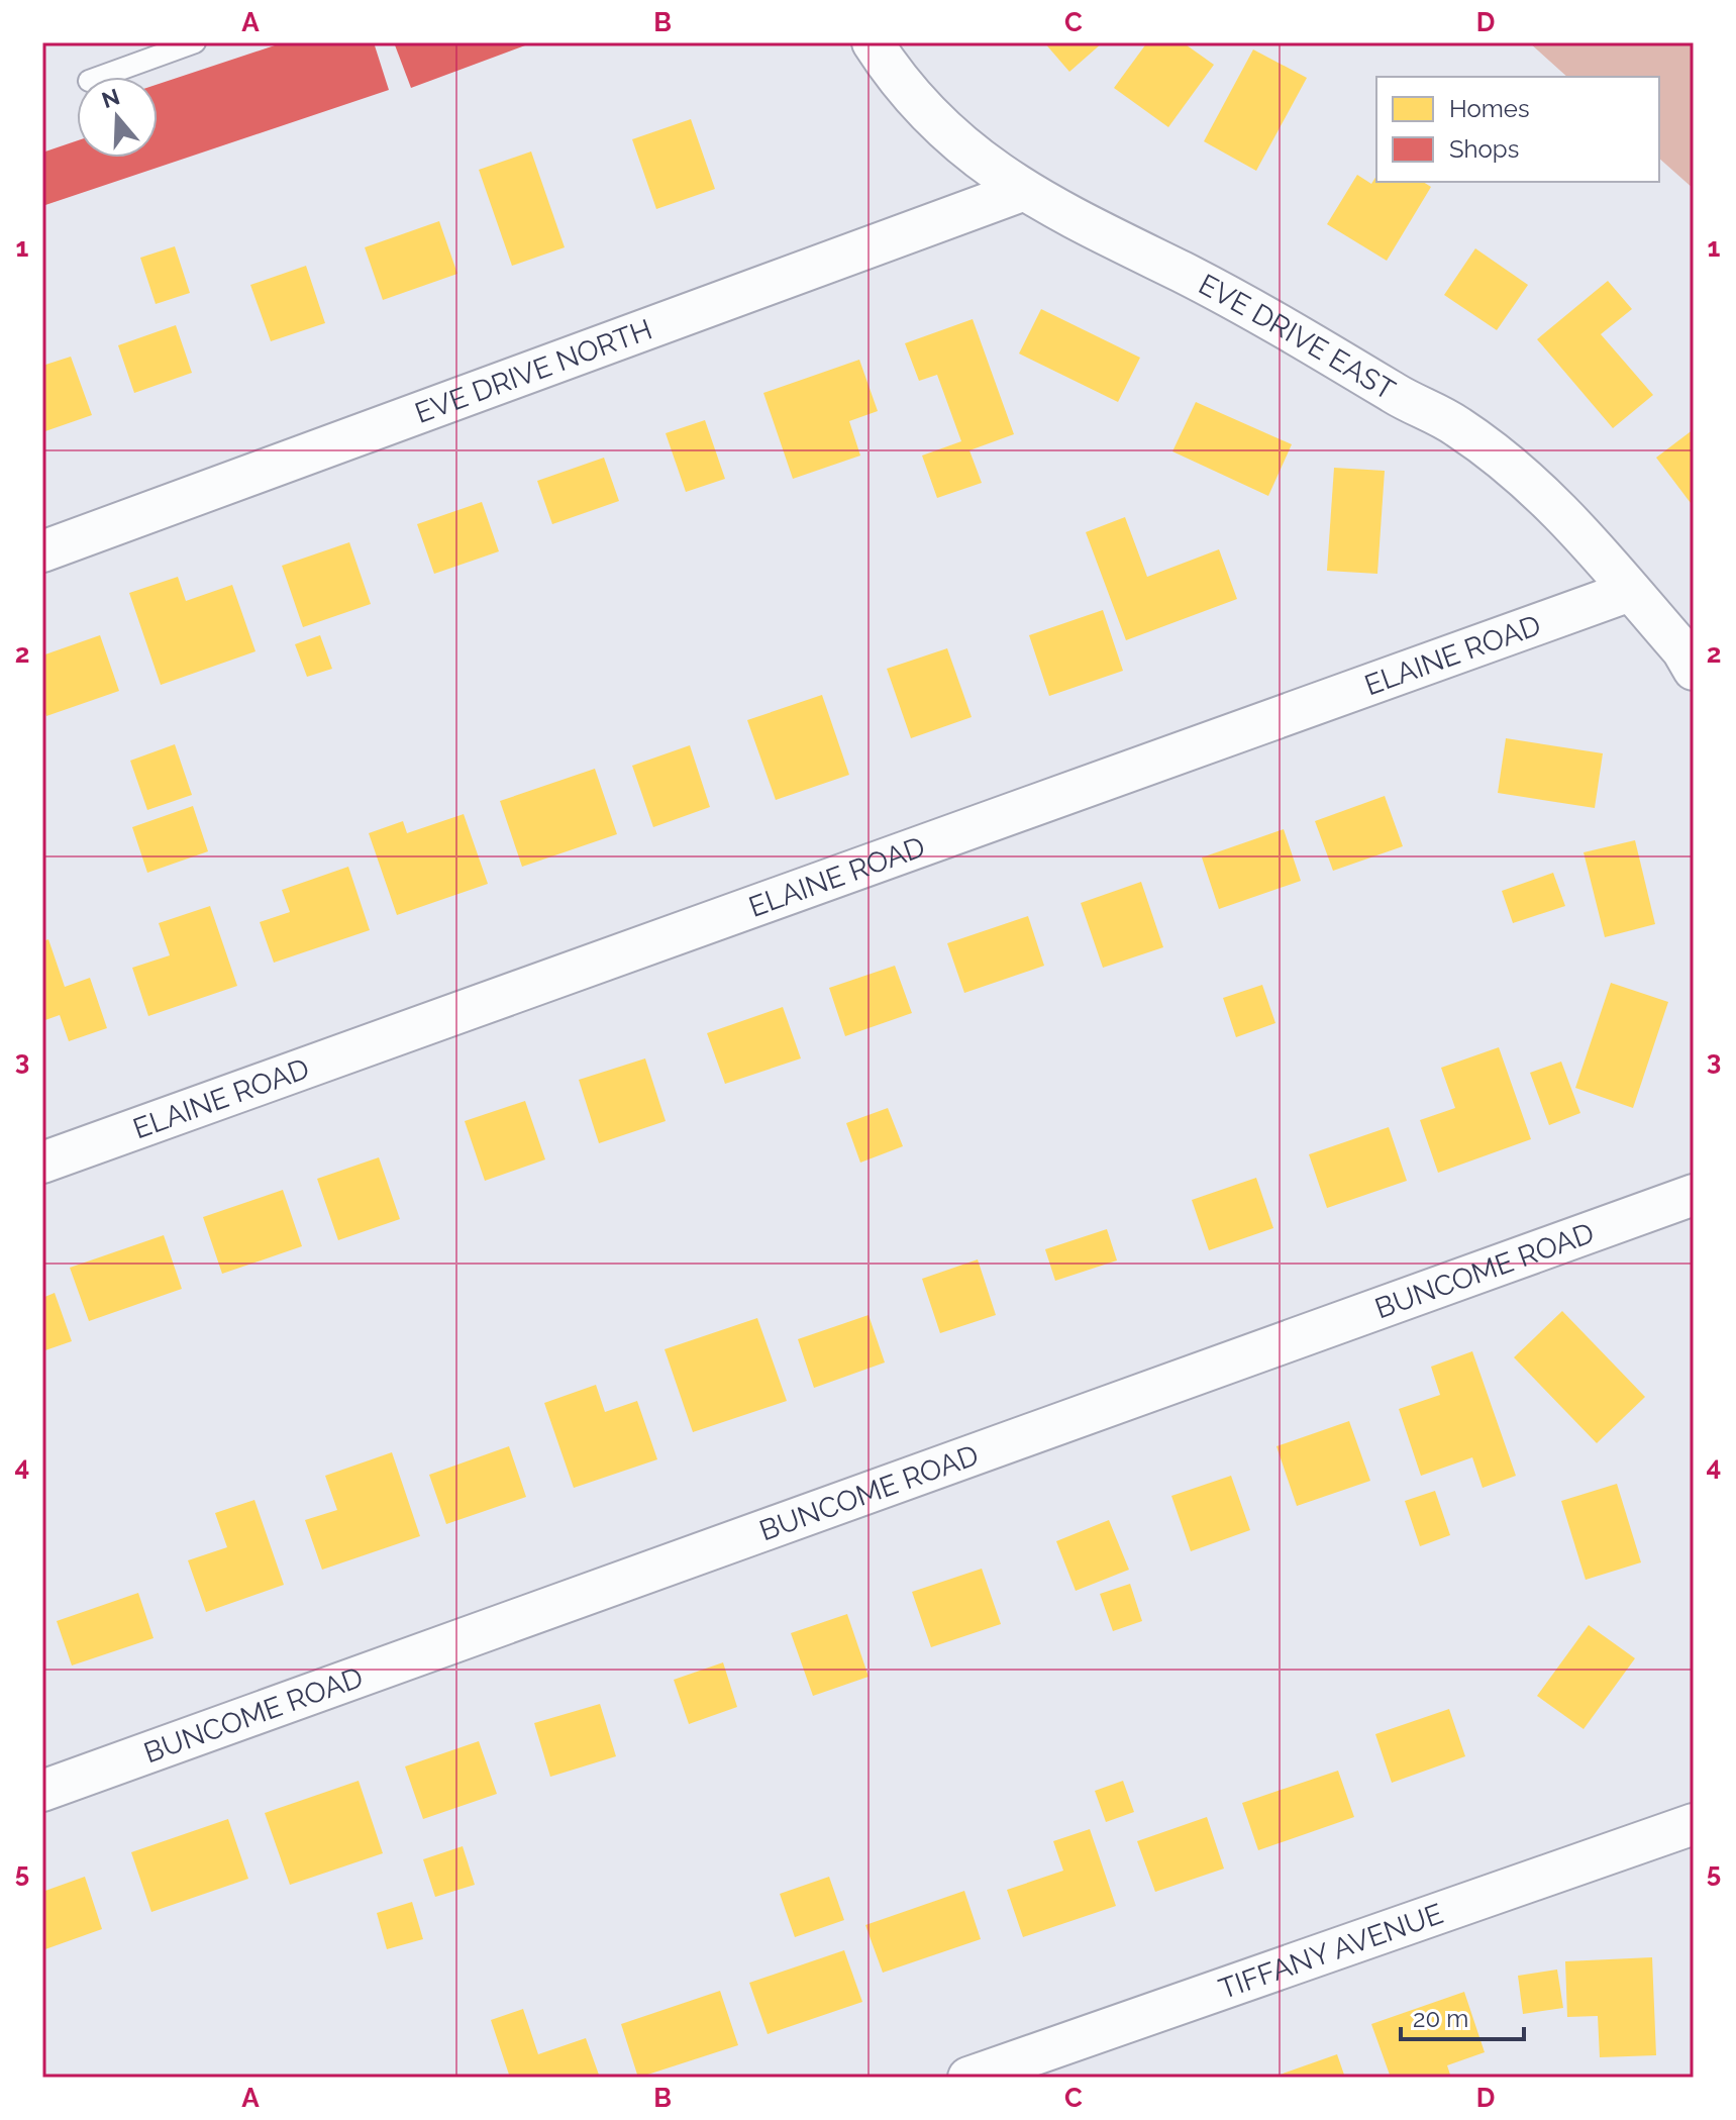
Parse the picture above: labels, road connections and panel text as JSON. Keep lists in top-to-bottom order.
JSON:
{
  "streets": {
    "street": [
      "EVE DRIVE EAST",
      "EVE DRIVE NORTH",
      "ELAINE ROAD",
      "BUNCOME ROAD",
      "TIFFANY AVENUE"
    ]
  },
  "crossings": [
    ["EVE DRIVE EAST", "EVE DRIVE NORTH"],
    ["EVE DRIVE EAST", "ELAINE ROAD"]
  ],
  "legend": ["Homes", "Shops"],
  "scale_bar": "20 m",
  "north": "top",
  "grid": {
    "columns": [
      "A",
      "B",
      "C",
      "D"
    ],
    "rows": [
      "1",
      "2",
      "3",
      "4",
      "5"
    ]
  }
}
